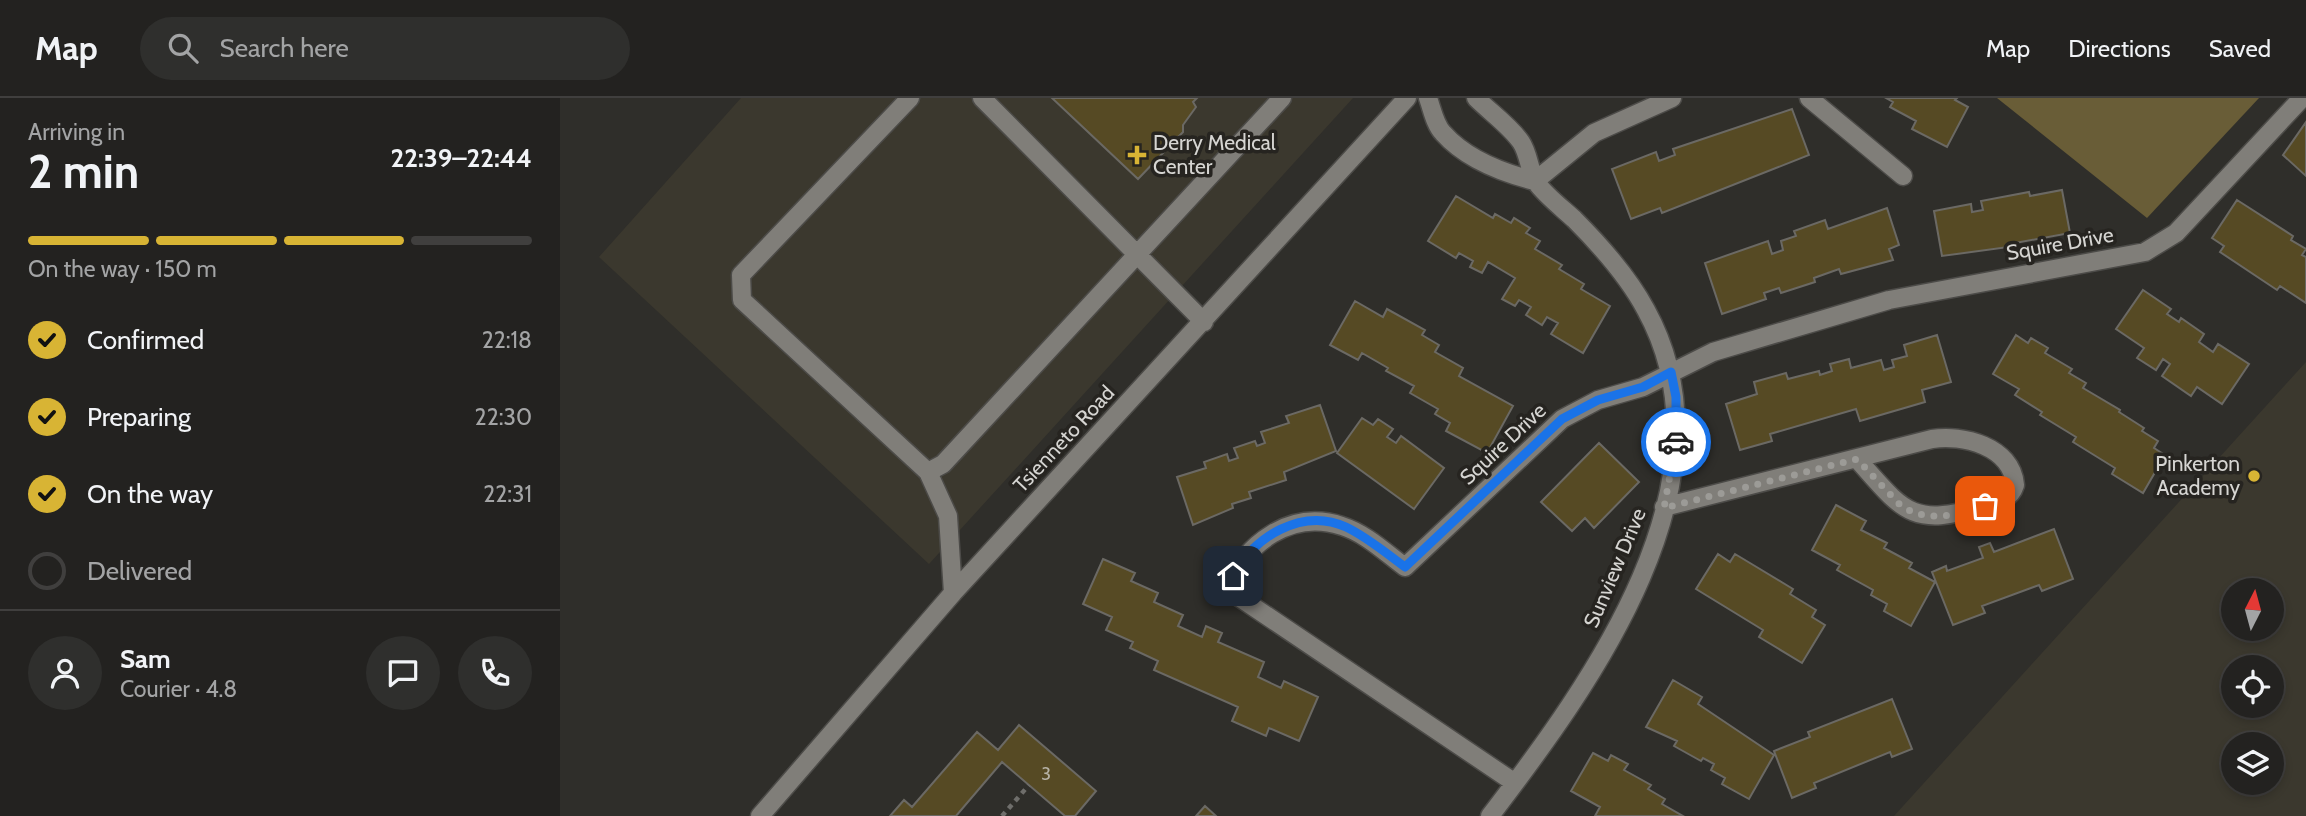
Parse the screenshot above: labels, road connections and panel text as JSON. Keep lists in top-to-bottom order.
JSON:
{
  "streets": {
    "street": ["Squire Drive", "Tsienneto Road", "Sunview Drive"]
  },
  "crossings": [
    ["Squire Drive", "Sunview Drive"]
  ],
  "places": {
    "health": ["Derry Medical Center"],
    "other": ["Pinkerton Academy"]
  },
  "house_numbers": ["3"],
  "north": "top",
  "page": {
    "header": "Map",
    "search": "Search here",
    "nav": ["Map", "Directions", "Saved"],
    "heading": ["2 min", "Arriving in", "22:39–22:44"],
    "panel": ["Sam", "Courier · 4.8"],
    "bar": "On the way · 150 m",
    "list": [
      ["Confirmed", "22:18"],
      ["Preparing", "22:30"],
      ["On the way", "22:31"],
      "Delivered"
    ]
  }
}
